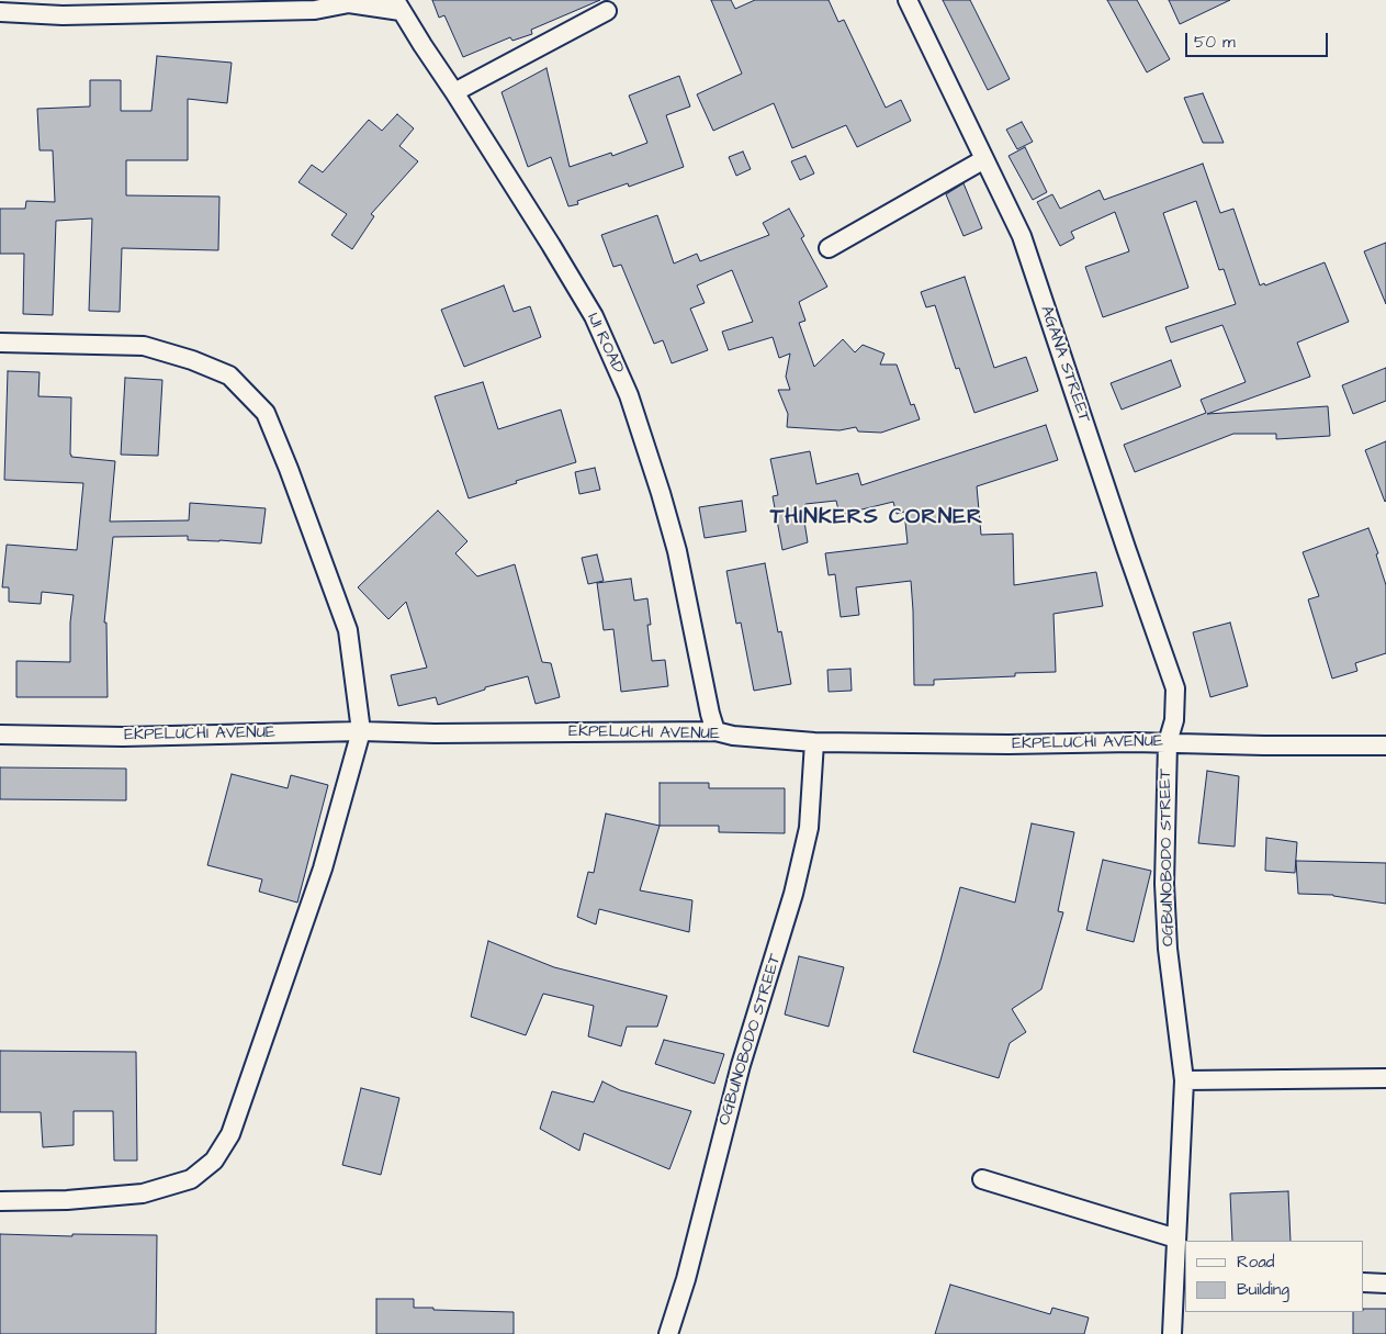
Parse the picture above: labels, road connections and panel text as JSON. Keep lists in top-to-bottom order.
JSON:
{
  "streets": {
    "street": [
      "IJI ROAD",
      "AGANA STREET",
      "EKPELUCHI AVENUE",
      "OGBUNOBODO STREET"
    ]
  },
  "crossings": [
    ["IJI ROAD", "EKPELUCHI AVENUE"],
    ["AGANA STREET", "EKPELUCHI AVENUE"],
    ["AGANA STREET", "OGBUNOBODO STREET"],
    ["EKPELUCHI AVENUE", "OGBUNOBODO STREET"]
  ],
  "districts": ["THINKERS CORNER"],
  "legend": ["Road", "Building"],
  "scale_bar": "50 m"
}
